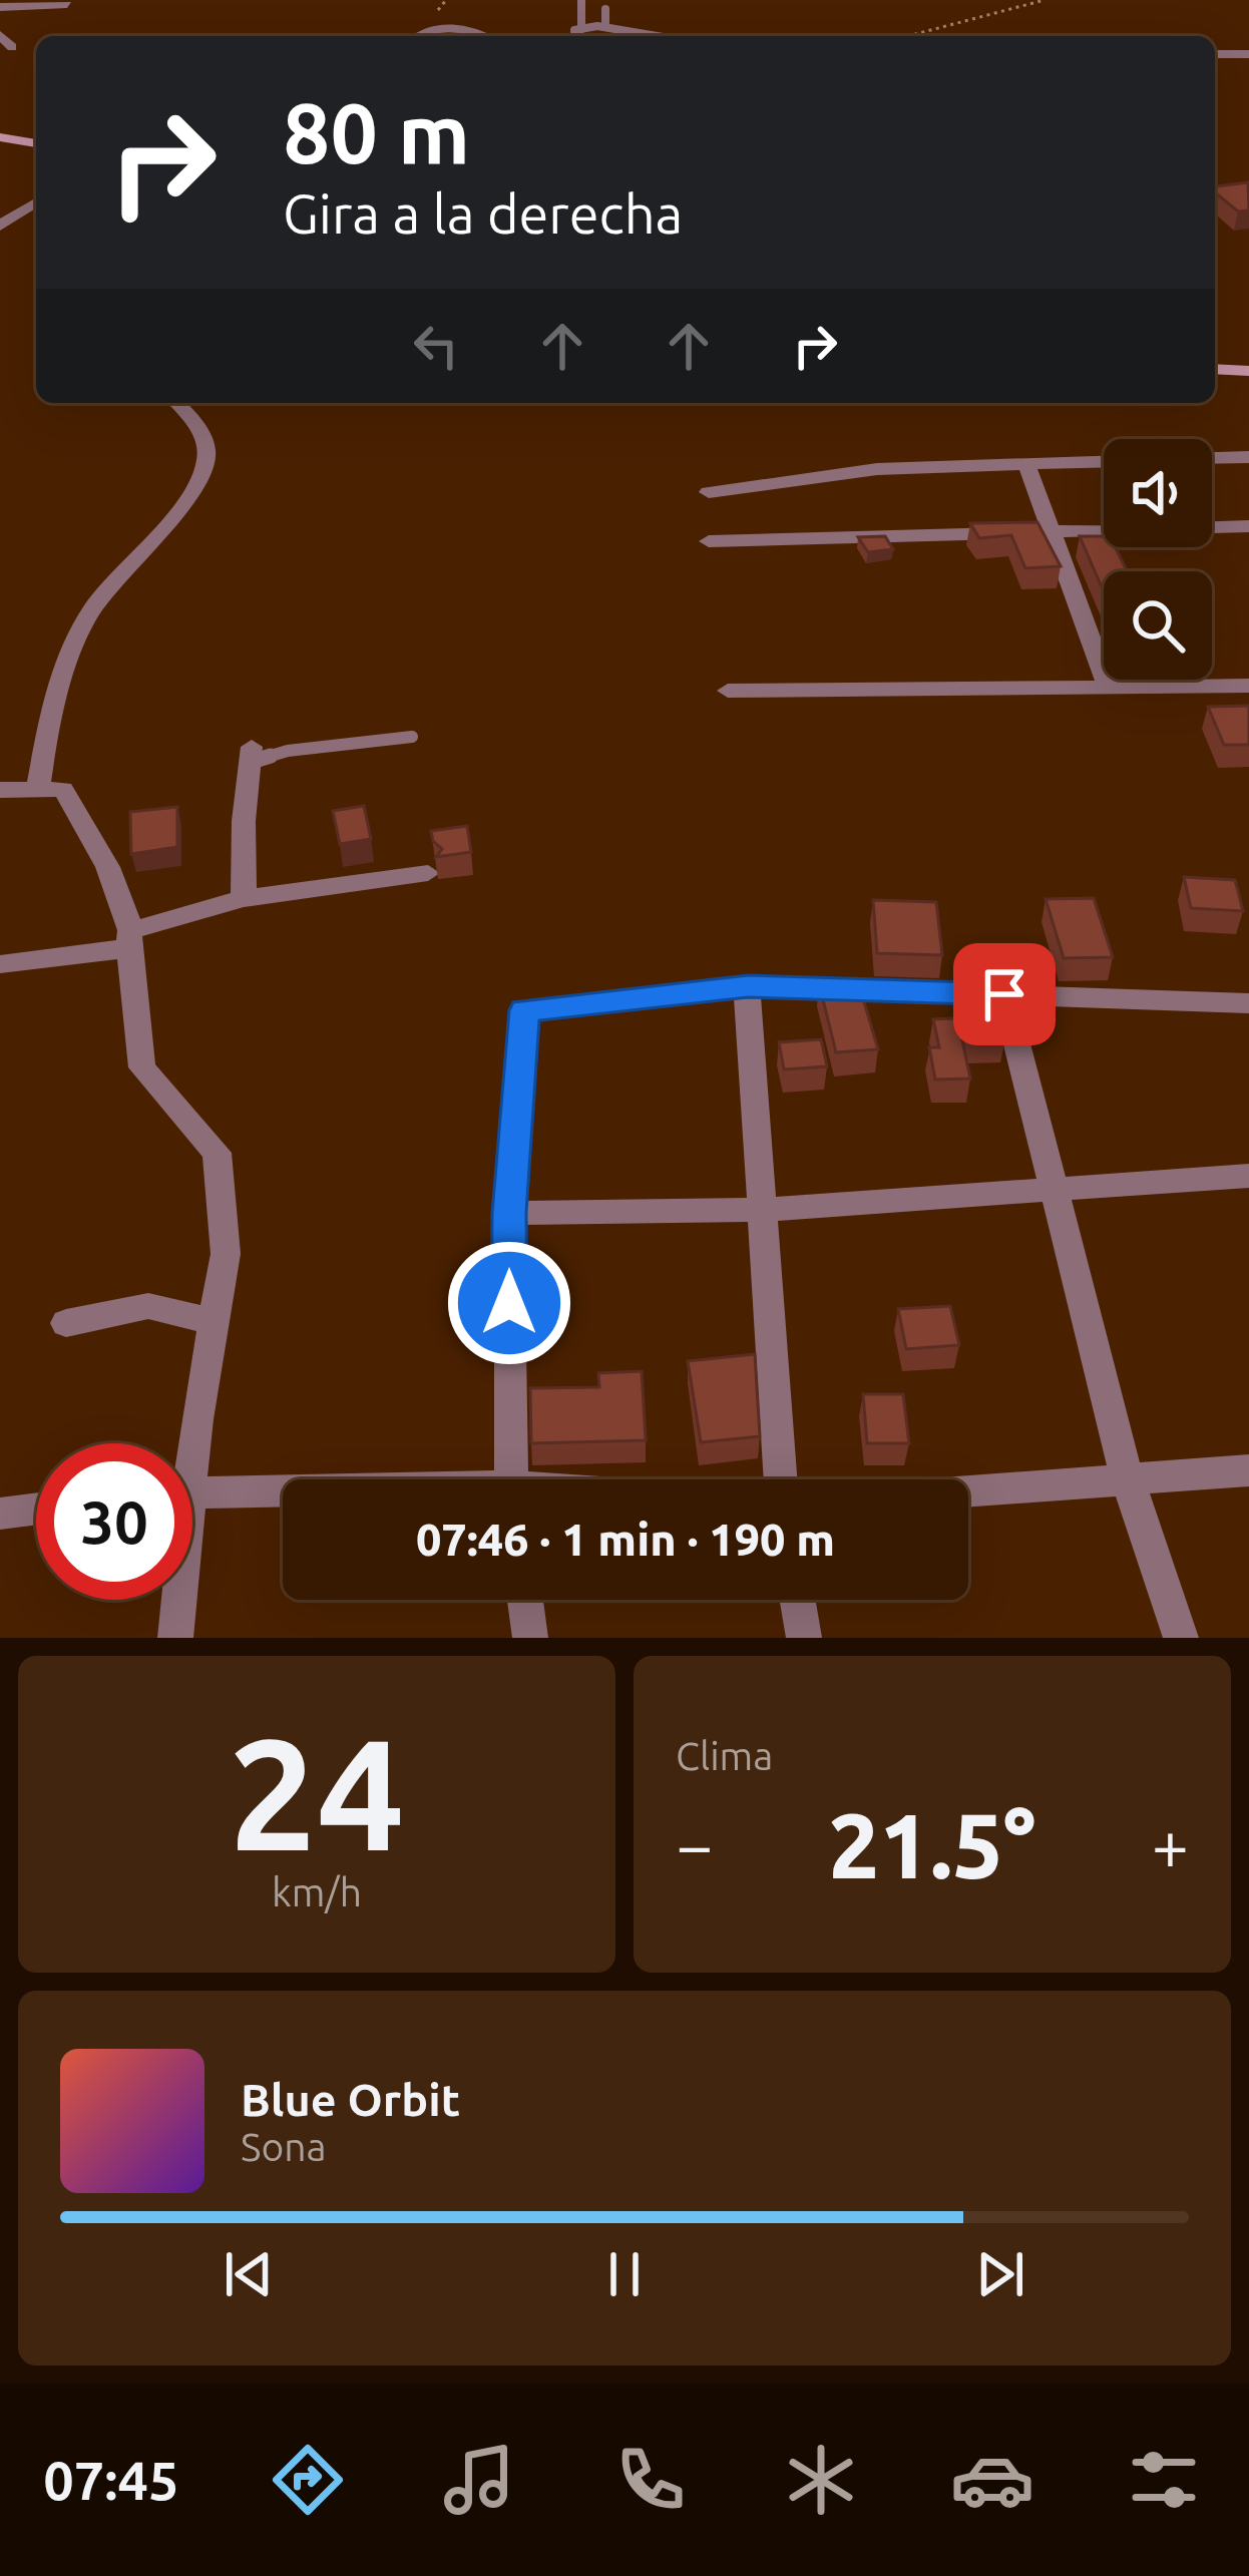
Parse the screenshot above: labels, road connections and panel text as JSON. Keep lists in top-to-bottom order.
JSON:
{
  "page": {
    "turn": ["80 m", "Gira a la derecha"],
    "limit": "30",
    "trip": "07:46 · 1 min · 190 m",
    "tile": [
      ["24", "km/h"],
      "Clima"
    ],
    "heat": ["−", "21.5°", "+"],
    "song": ["Blue Orbit", "Sona"],
    "tabs": "07:45"
  }
}
